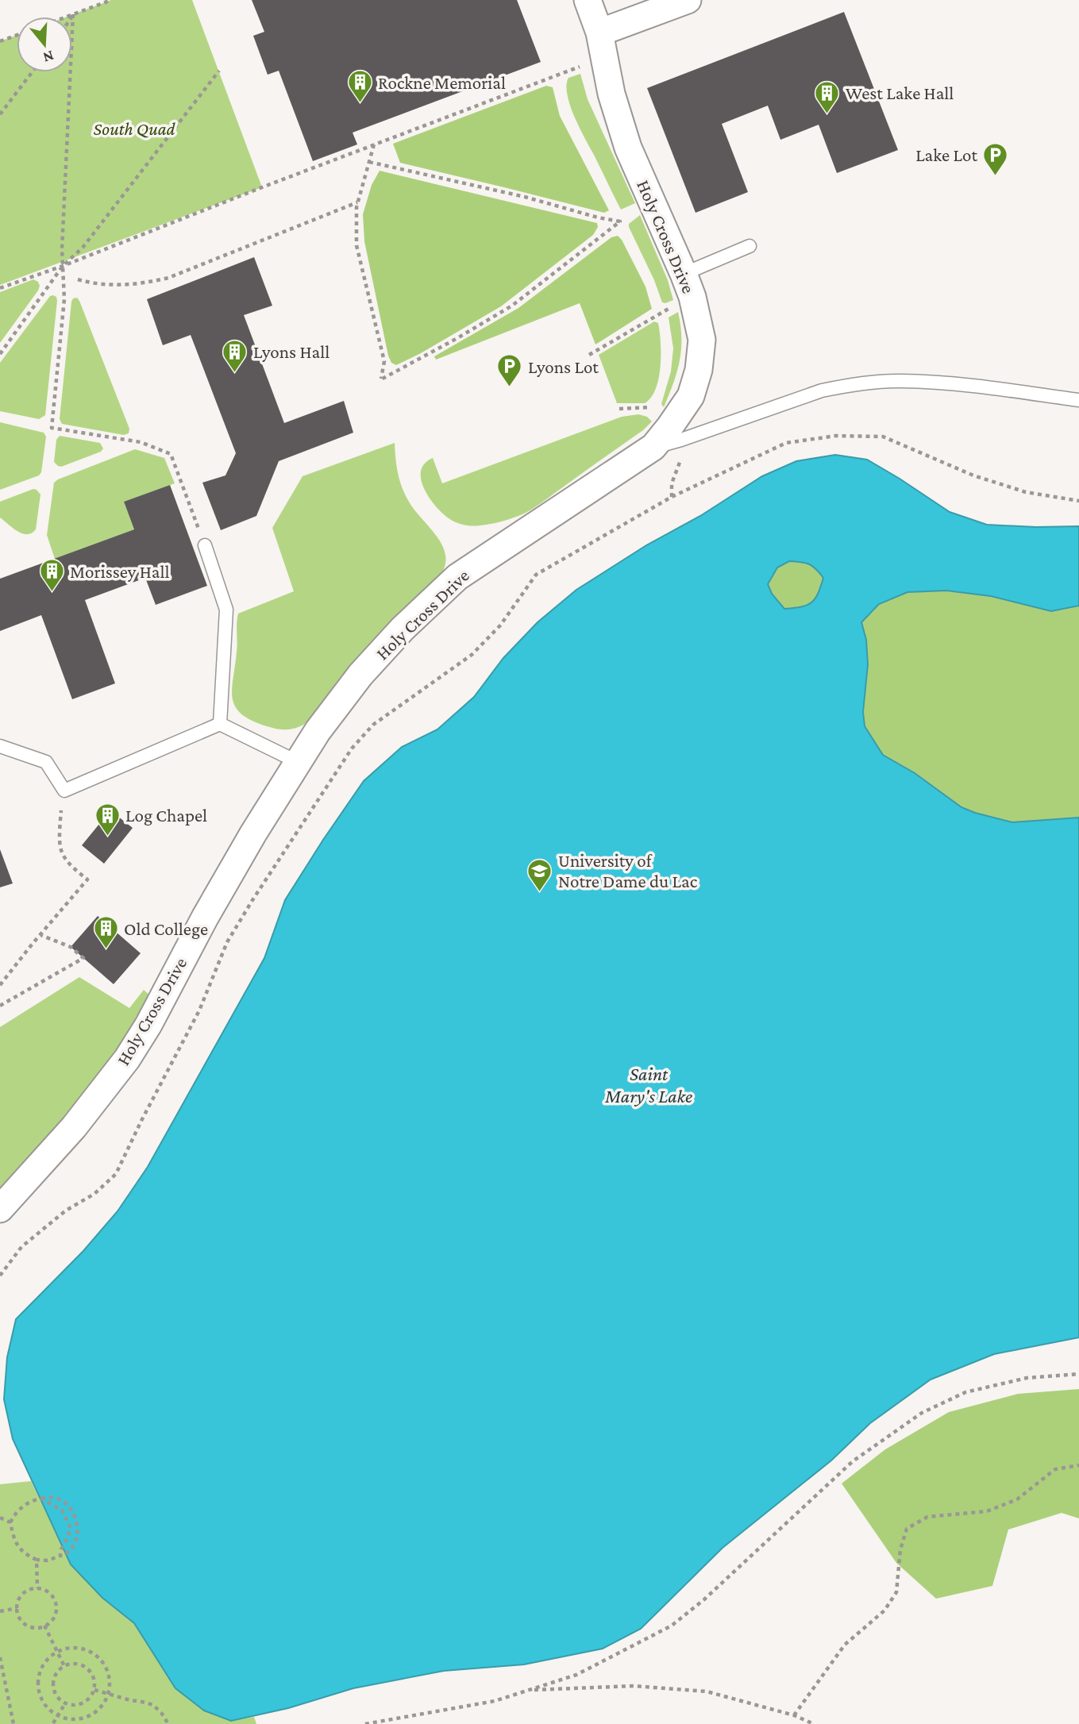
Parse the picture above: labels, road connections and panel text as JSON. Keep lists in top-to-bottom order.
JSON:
{
  "streets": {
    "street": ["Holy Cross Drive"]
  },
  "water": ["Saint Mary's Lake"],
  "parks": ["South Quad"],
  "places": {
    "building": [
      "Rockne Memorial",
      "West Lake Hall",
      "Lyons Hall",
      "Morissey Hall",
      "Log Chapel",
      "Old College"
    ],
    "parking": ["Lake Lot", "Lyons Lot"],
    "school or university": ["University of Notre Dame du Lac"]
  },
  "north": "bottom"
}
